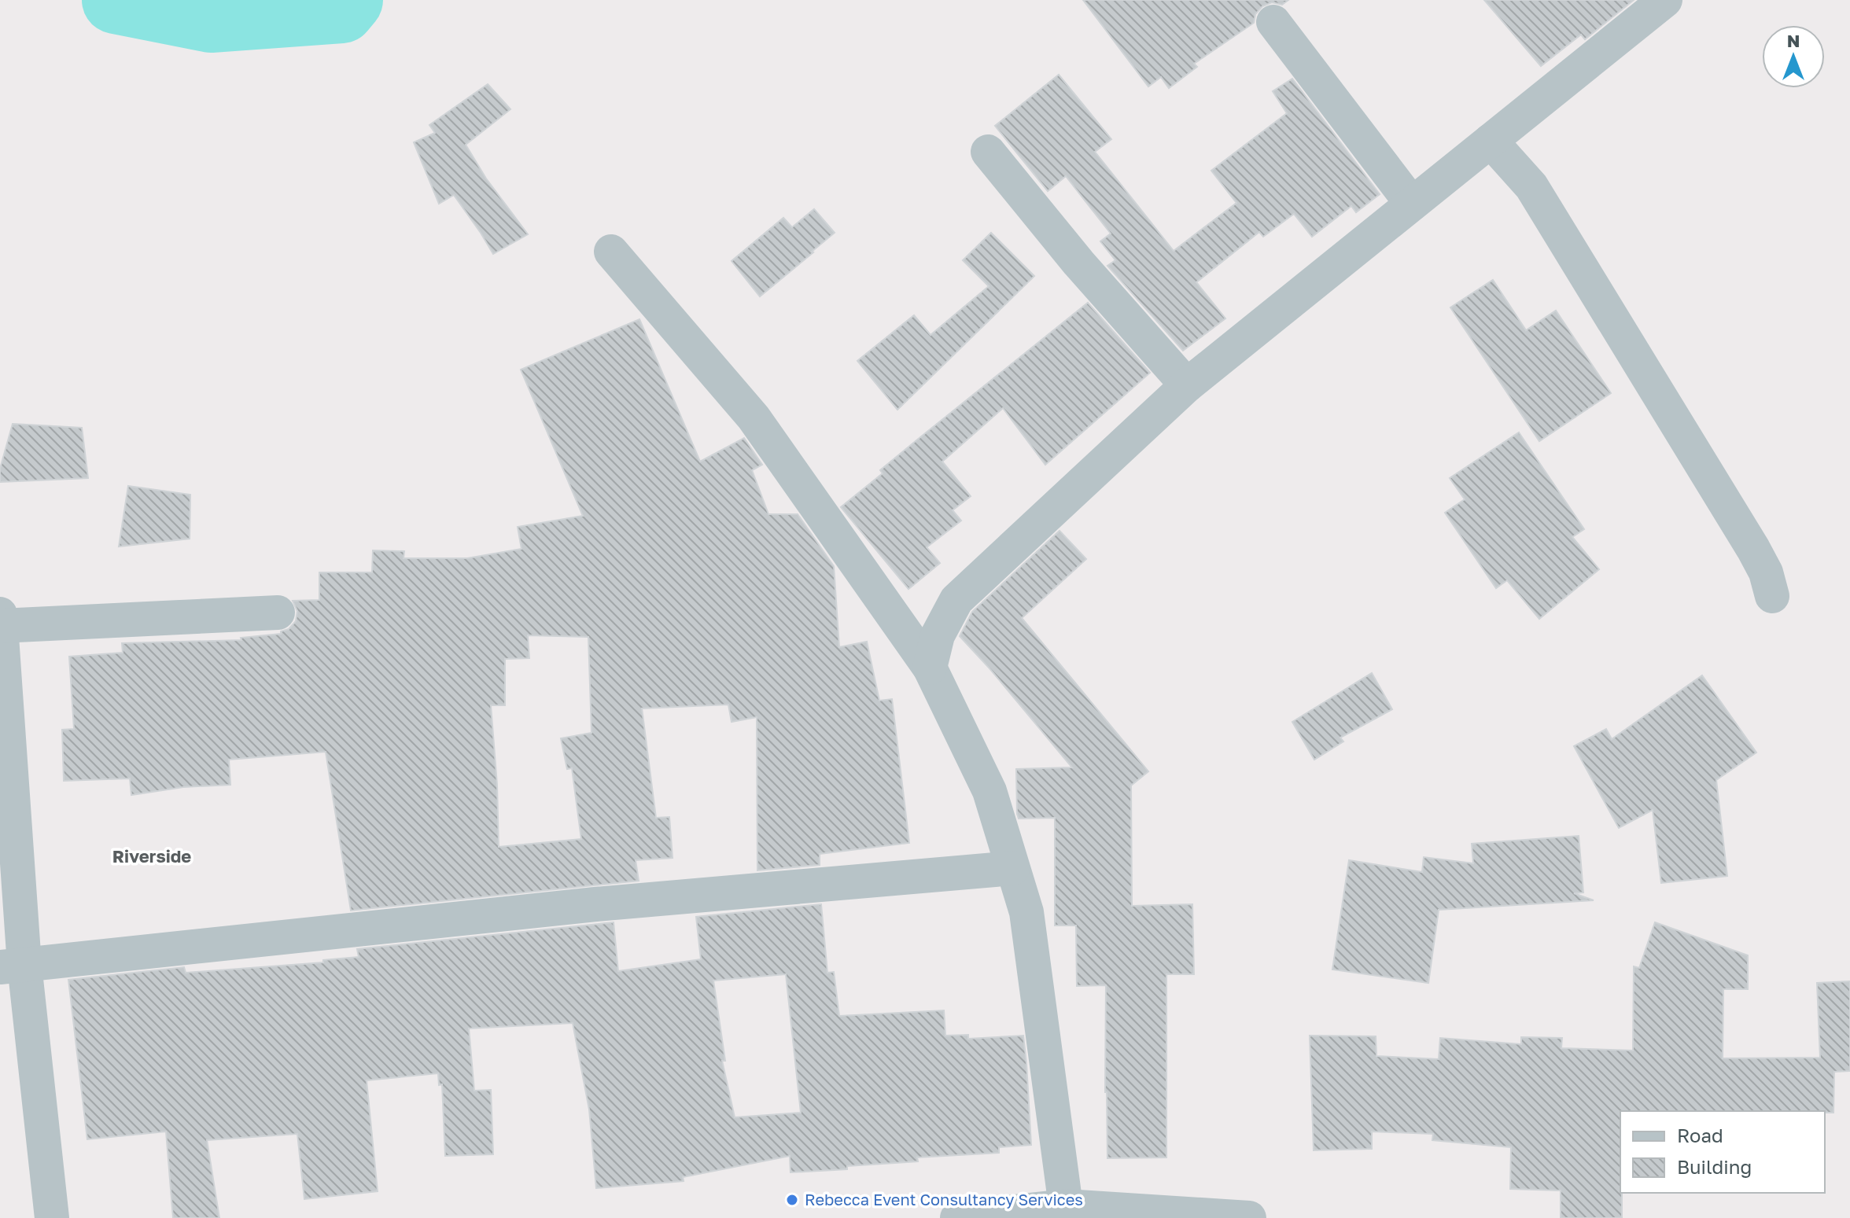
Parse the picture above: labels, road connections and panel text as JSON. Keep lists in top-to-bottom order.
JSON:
{
  "districts": ["Riverside"],
  "places": ["Rebecca Event Consultancy Services"],
  "legend": ["Road", "Building"],
  "north": "top"
}
